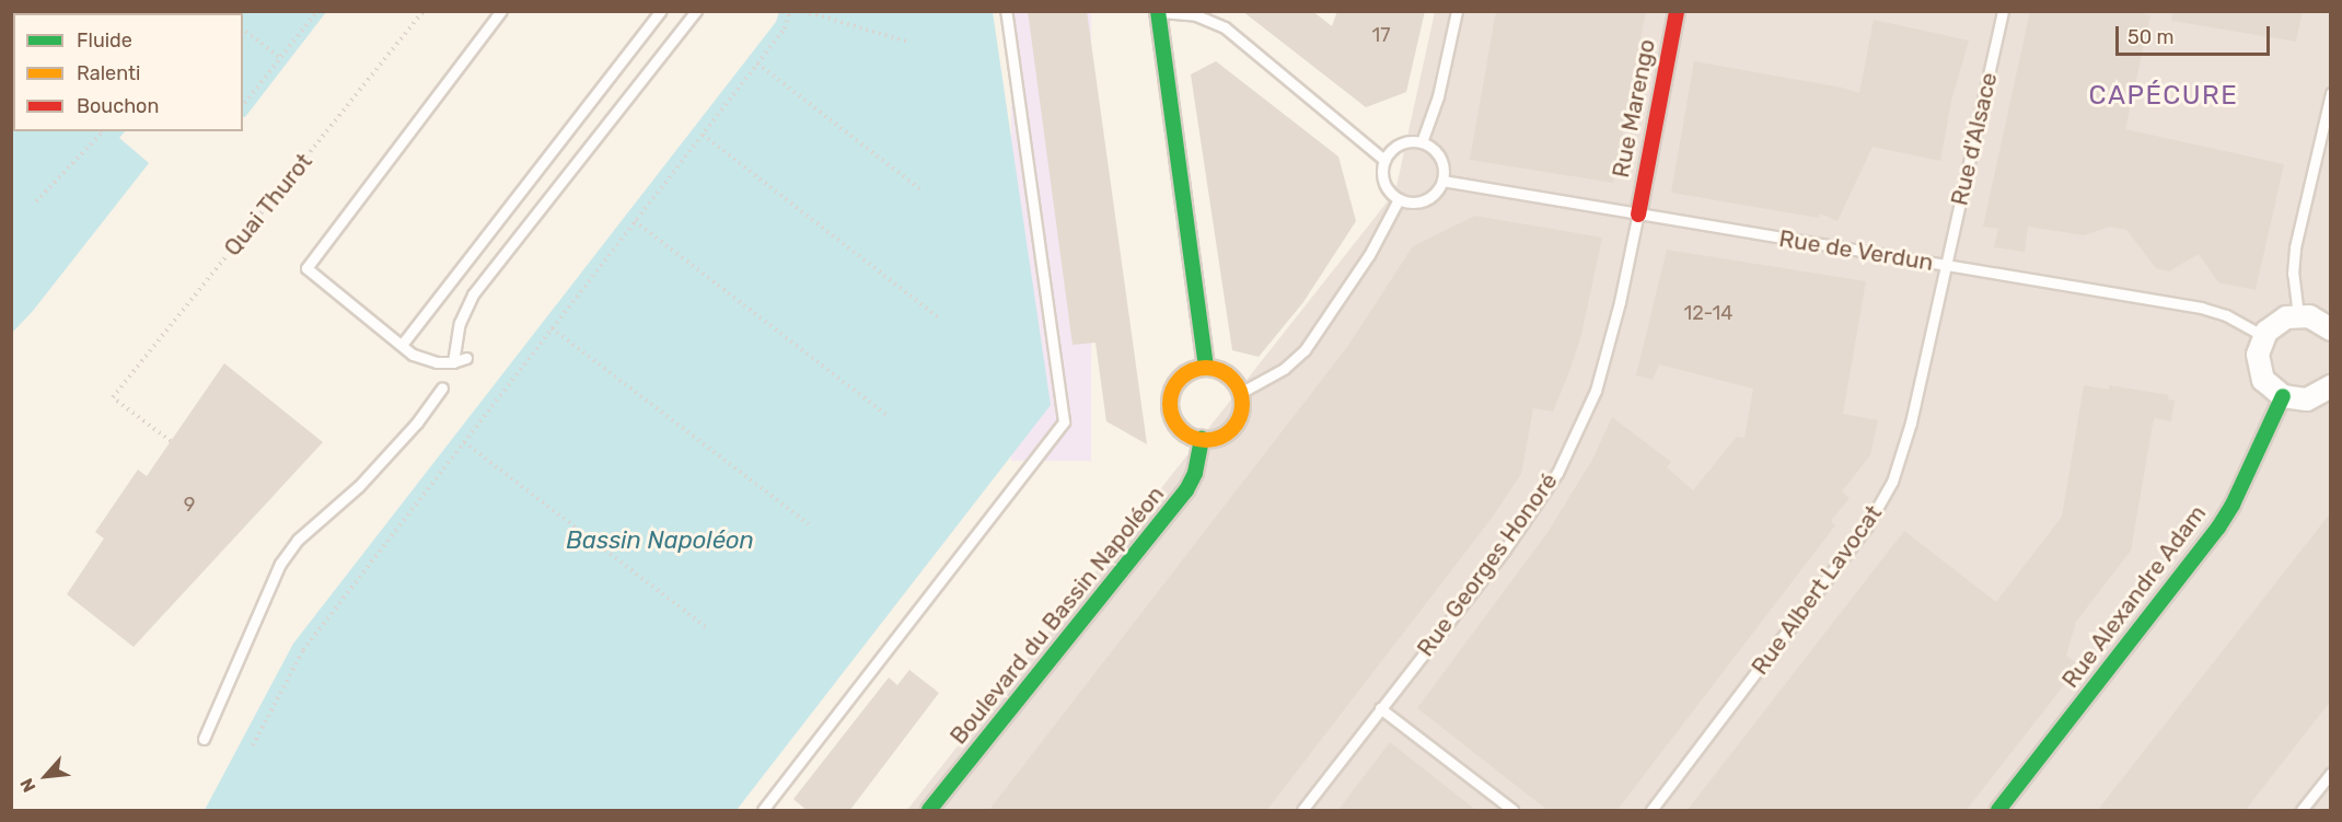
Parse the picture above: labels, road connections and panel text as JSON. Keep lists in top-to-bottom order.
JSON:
{
  "streets": {
    "main road": ["Rue Marengo", "Rue Alexandre Adam", "Boulevard du Bassin Napoléon"],
    "lane": [
      "Rue d'Alsace",
      "Rue de Verdun",
      "Rue Georges Honoré",
      "Rue Albert Lavocat"
    ],
    "path": ["Quai Thurot"]
  },
  "crossings": [
    ["Rue Marengo", "Rue de Verdun"],
    ["Rue Marengo", "Rue Georges Honoré"],
    ["Rue d'Alsace", "Rue de Verdun"],
    ["Rue d'Alsace", "Rue Albert Lavocat"],
    ["Rue de Verdun", "Rue Georges Honoré"],
    ["Rue de Verdun", "Rue Albert Lavocat"]
  ],
  "districts": ["CAPÉCURE"],
  "water": ["Bassin Napoléon"],
  "house_numbers": ["17", "12-14", "9"],
  "legend": ["Fluide", "Ralenti", "Bouchon"],
  "scale_bar": "50 m",
  "north": "bottom left"
}
